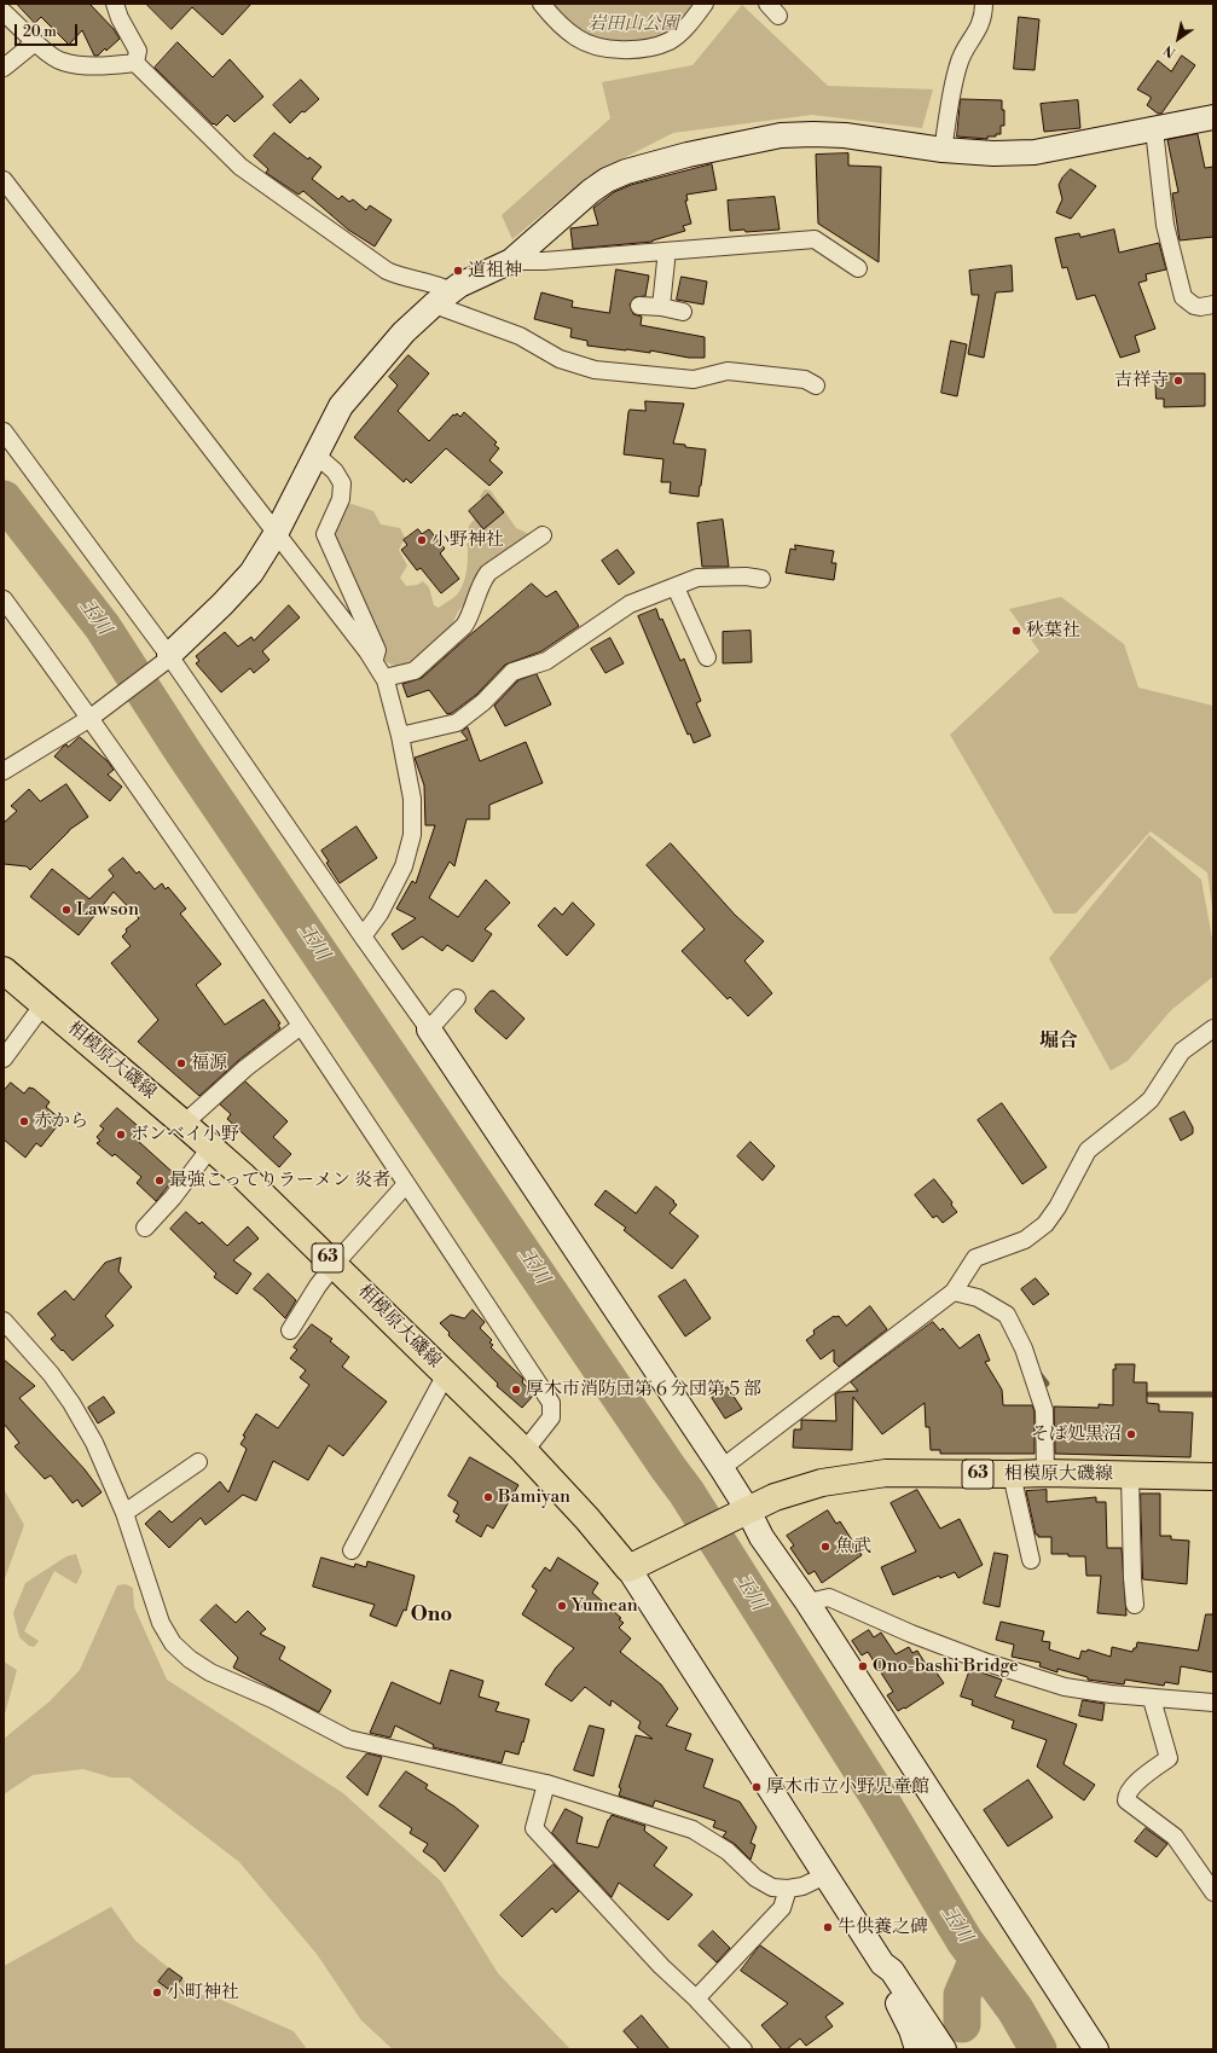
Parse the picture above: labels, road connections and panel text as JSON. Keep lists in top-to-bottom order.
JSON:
{
  "streets": {
    "main road": ["相模原大磯線", "63"]
  },
  "crossings": [
    ["相模原大磯線", "63"]
  ],
  "districts": ["堀合", "Ono"],
  "water": ["玉川"],
  "parks": ["岩田山公園"],
  "places": [
    "道祖神",
    "吉祥寺",
    "小野神社",
    "秋葉社",
    "Lawson",
    "福源",
    "赤から",
    "ボンベイ小野",
    "最強こってりラーメン 炎者",
    "厚木市消防団第６分団第５部",
    "そば処黒沼",
    "Bamiyan",
    "魚武",
    "Yumean",
    "Ono-bashi Bridge",
    "厚木市立小野児童館",
    "牛供養之碑",
    "小町神社"
  ],
  "scale_bar": "20 m",
  "north": "bottom left"
}
